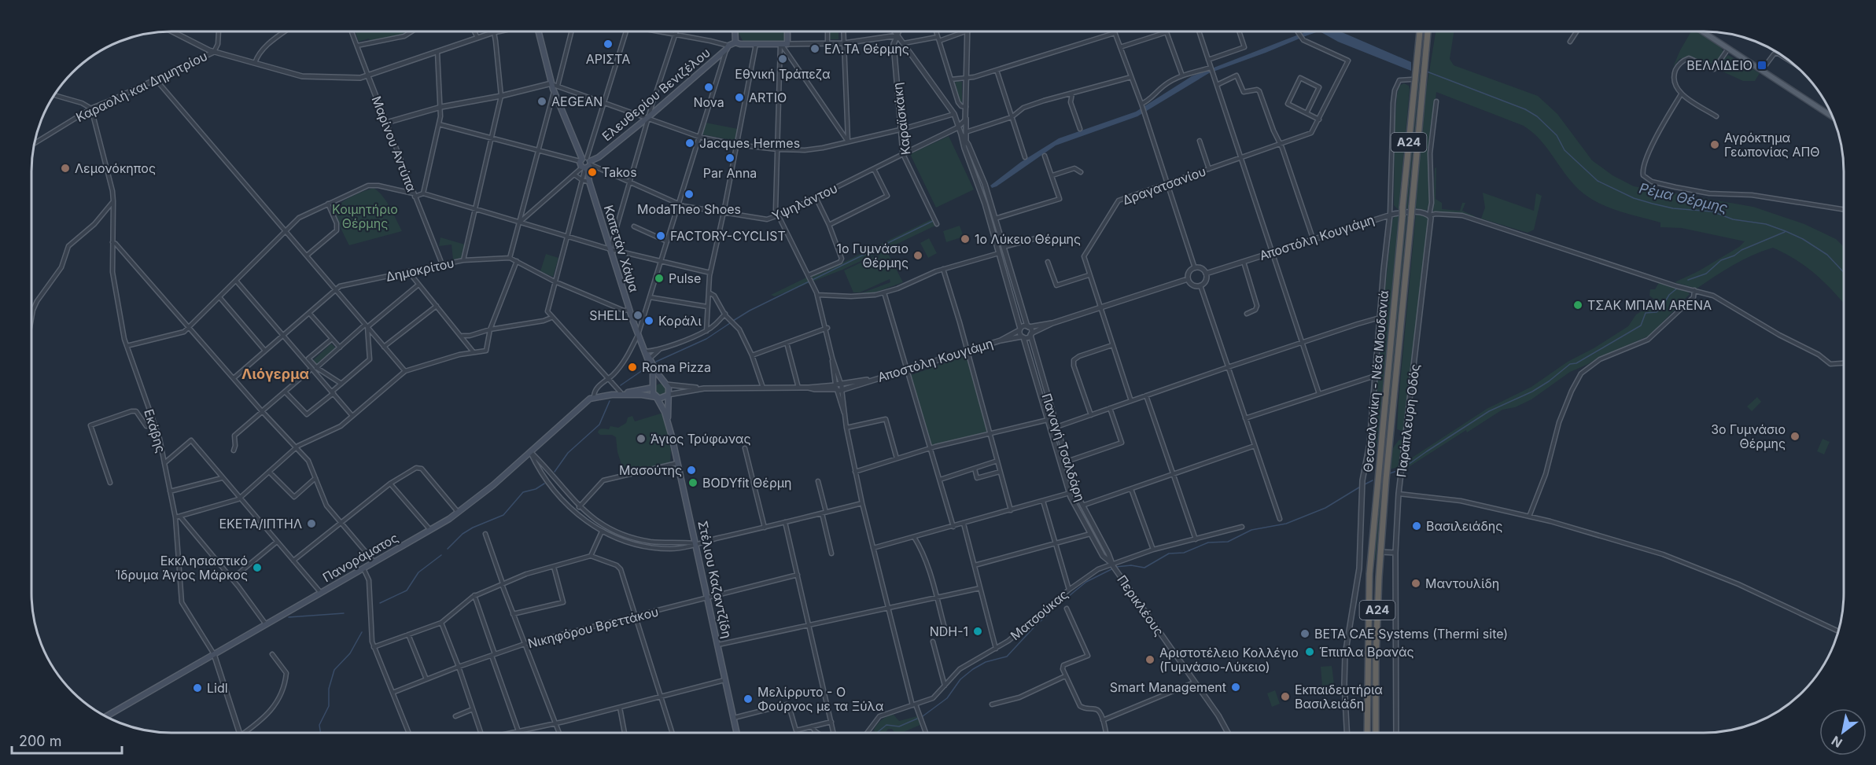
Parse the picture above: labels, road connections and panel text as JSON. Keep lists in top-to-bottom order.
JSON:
{
  "streets": {
    "highway": ["Α24", "Θεσσαλονίκη - Νέα Μουδανιά"],
    "main road": [
      "Ελευθερίου Βενιζέλου",
      "Καπετάν Χάψα",
      "Πανοράματος",
      "Στέλιου Καζαντζίδη"
    ],
    "street": [
      "Καραολή και Δημητρίου",
      "Καραϊσκάκη",
      "Μαρίνου Αντύπα",
      "Δραγατσανίου",
      "Υψηλάντου",
      "Αποστόλη Κουγιάμη",
      "Δημοκρίτου",
      "Παράπλευρη Οδός",
      "Εκάβης",
      "Παναγή Τσαλδάρη",
      "Περικλέους",
      "Ματσούκας",
      "Νικηφόρου Βρεττάκου"
    ]
  },
  "crossings": [
    ["Καραολή και Δημητρίου", "Μαρίνου Αντύπα"],
    ["Καραολή και Δημητρίου", "Εκάβης"],
    ["Ελευθερίου Βενιζέλου", "Υψηλάντου"],
    ["Ελευθερίου Βενιζέλου", "Καπετάν Χάψα"],
    ["Καραϊσκάκη", "Υψηλάντου"],
    ["Μαρίνου Αντύπα", "Δημοκρίτου"],
    ["Υψηλάντου", "Καπετάν Χάψα"],
    ["Αποστόλη Κουγιάμη", "Παράπλευρη Οδός"],
    ["Αποστόλη Κουγιάμη", "Παναγή Τσαλδάρη"],
    ["Αποστόλη Κουγιάμη", "Στέλιου Καζαντζίδη"],
    ["Εκάβης", "Πανοράματος"],
    ["Παναγή Τσαλδάρη", "Περικλέους"],
    ["Παναγή Τσαλδάρη", "Ματσούκας"],
    ["Στέλιου Καζαντζίδη", "Νικηφόρου Βρεττάκου"],
    ["Περικλέους", "Ματσούκας"]
  ],
  "districts": ["Λιόγερμα"],
  "water": ["Ρέμα Θέρμης"],
  "parks": ["Κοιμητήριο Θέρμης"],
  "places": {
    "other": [
      "ΑΡΙΣΤΑ",
      "ΕΛ.ΤΑ Θέρμης",
      "Εθνική Τράπεζα",
      "Nova",
      "ARTIO",
      "AEGEAN",
      "Jacques Hermes",
      "Αγρόκτημα Γεωπονίας ΑΠΘ",
      "Par Anna",
      "Λεμονόκηπος",
      "Takos",
      "ModaTheo Shoes",
      "FACTORY-CYCLIST",
      "1ο Λύκειο Θέρμης",
      "1ο Γυμνάσιο Θέρμης",
      "Pulse",
      "ΤΣΑΚ ΜΠΑΜ ARENA",
      "SHELL",
      "Κοράλι",
      "Roma Pizza",
      "3ο Γυμνάσιο Θέρμης",
      "Άγιος Τρύφωνας",
      "Μασούτης",
      "BODYfit Θέρμη",
      "ΕΚΕΤΑ/ΙΠΤΗΛ",
      "Βασιλειάδης",
      "Εκκλησιαστικό Ίδρυμα Άγιος Μάρκος",
      "Μαντουλίδη",
      "NDH-1",
      "BETA CAE Systems (Thermi site)",
      "Έπιπλα Βρανάς",
      "Αριστοτέλειο Κολλέγιο (Γυμνάσιο-Λύκειο)",
      "Smart Management",
      "Lidl",
      "Εκπαιδευτήρια Βασιλειάδη",
      "Μελίρρυτο - Ο Φούρνος με τα Ξύλα"
    ],
    "transit": ["ΒΕΛΛΙΔΕΙΟ"]
  },
  "scale_bar": "200 m",
  "north": "bottom left"
}
